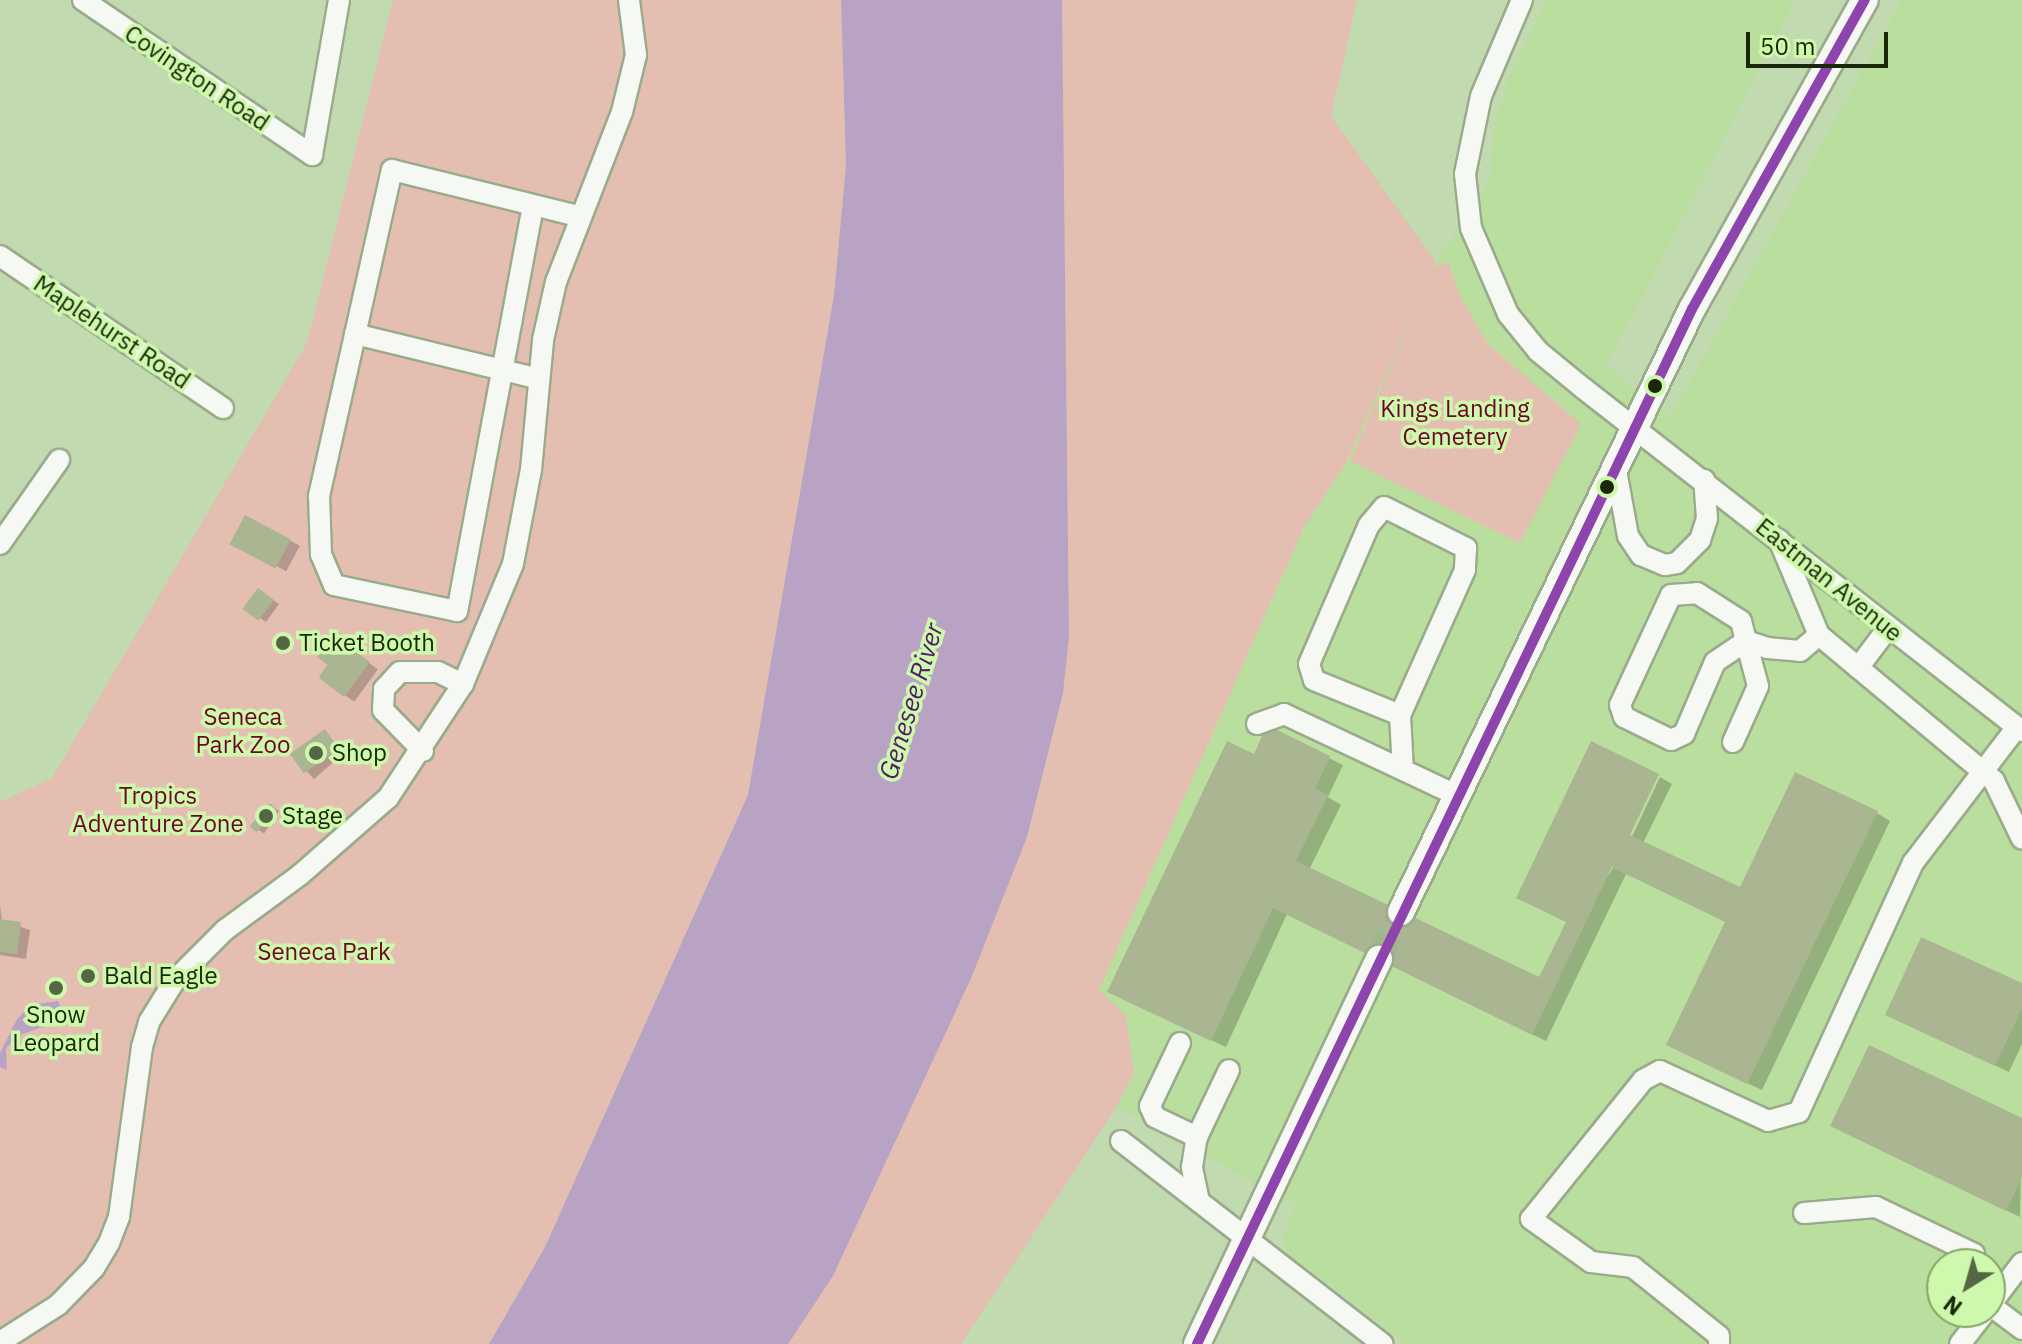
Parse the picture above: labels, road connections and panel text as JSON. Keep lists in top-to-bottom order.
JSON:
{
  "streets": {
    "street": ["Covington Road", "Maplehurst Road", "Eastman Avenue"]
  },
  "water": ["Genesee River"],
  "parks": [
    "Kings Landing Cemetery",
    "Seneca Park Zoo",
    "Tropics Adventure Zone",
    "Seneca Park"
  ],
  "places": [
    "Ticket Booth",
    "Shop",
    "Stage",
    "Bald Eagle",
    "Snow Leopard"
  ],
  "scale_bar": "50 m",
  "north": "bottom left"
}
